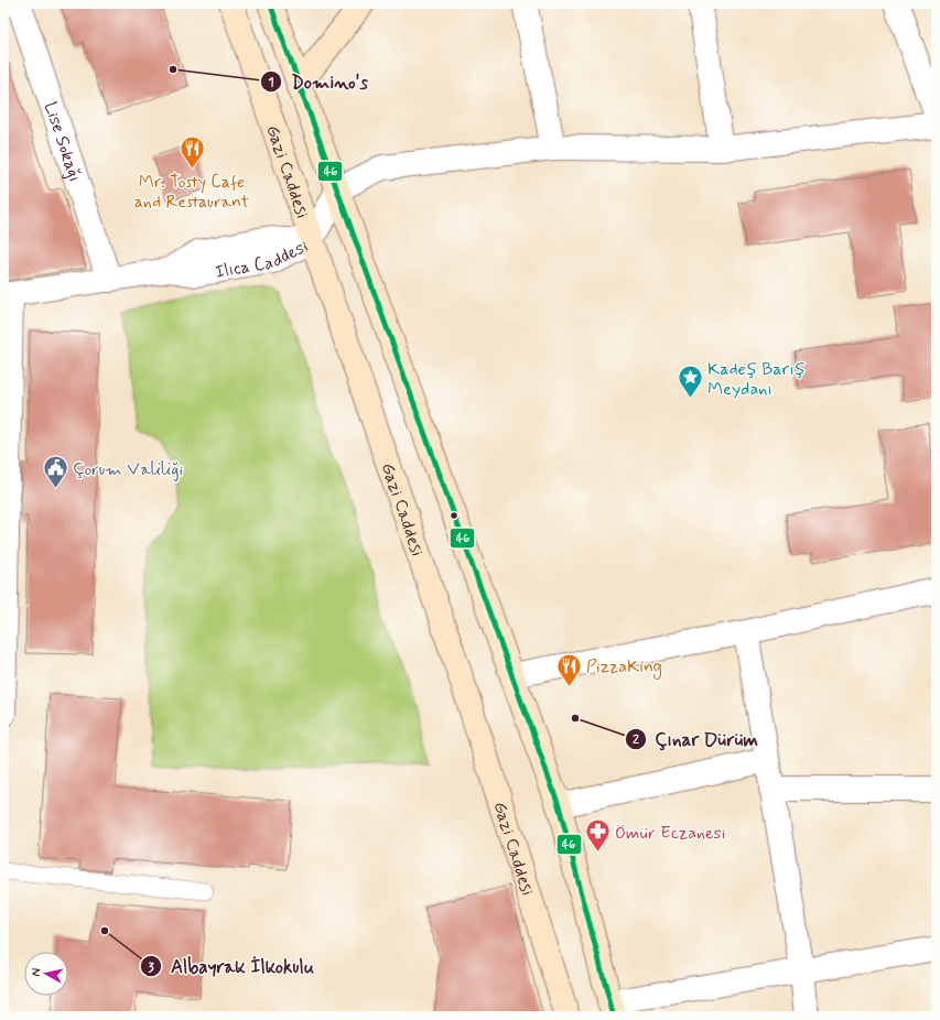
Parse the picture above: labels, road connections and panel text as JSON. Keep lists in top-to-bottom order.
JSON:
{
  "streets": {
    "street": ["Lise Sokağı", "Gazi Caddesi", "Ilıca Caddesi"]
  },
  "crossings": [
    ["Lise Sokağı", "Ilıca Caddesi"],
    ["Gazi Caddesi", "Ilıca Caddesi"]
  ],
  "places": {
    "other": ["Domino's", "Çınar Dürüm", "Albayrak İlkokulu"],
    "restaurant": ["Mr. Tosty Cafe and Restaurant", "PizzaKing"],
    "place": ["Kadeş Barış Meydanı"],
    "public building": ["Çorum Valiliği"],
    "pharmacy": ["Ömür Eczanesi"]
  },
  "lines": ["transit line 46"],
  "north": "left"
}
